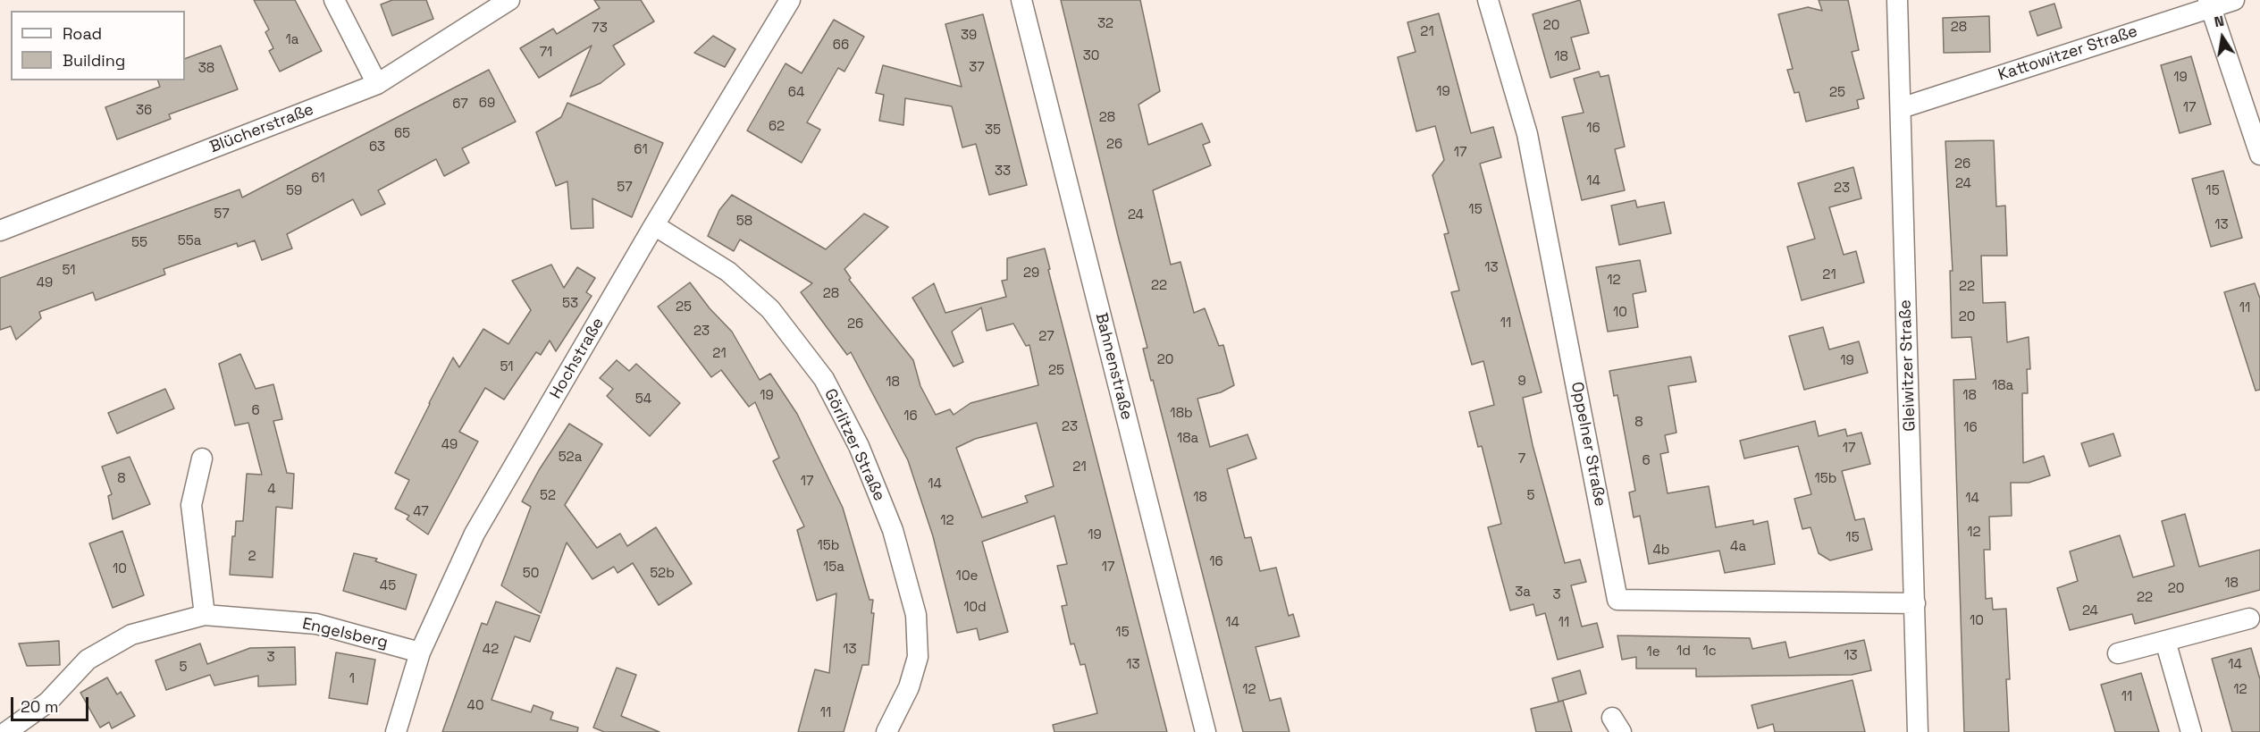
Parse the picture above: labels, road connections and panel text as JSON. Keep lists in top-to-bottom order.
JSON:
{
  "streets": {
    "street": [
      "Kattowitzer Straße",
      "Blücherstraße",
      "Hochstraße",
      "Gleiwitzer Straße",
      "Bahnenstraße",
      "Oppelner Straße",
      "Görlitzer Straße",
      "Engelsberg"
    ]
  },
  "crossings": [
    ["Kattowitzer Straße", "Gleiwitzer Straße"],
    ["Hochstraße", "Görlitzer Straße"],
    ["Hochstraße", "Engelsberg"],
    ["Gleiwitzer Straße", "Oppelner Straße"]
  ],
  "house_numbers": [
    "32",
    "20",
    "28",
    "73",
    "21",
    "39",
    "1a",
    "66",
    "71",
    "30",
    "18",
    "37",
    "38",
    "19",
    "19",
    "64",
    "25",
    "69",
    "67",
    "17",
    "36",
    "28",
    "62",
    "16",
    "35",
    "65",
    "26",
    "63",
    "61",
    "17",
    "26",
    "33",
    "61",
    "14",
    "24",
    "57",
    "23",
    "59",
    "15",
    "15",
    "57",
    "24",
    "58",
    "13",
    "55a",
    "55",
    "13",
    "51",
    "29",
    "21",
    "12",
    "49",
    "22",
    "22",
    "28",
    "53",
    "25",
    "11",
    "10",
    "20",
    "11",
    "26",
    "23",
    "27",
    "21",
    "20",
    "19",
    "51",
    "25",
    "9",
    "18",
    "18a",
    "19",
    "18",
    "54",
    "6",
    "18b",
    "16",
    "8",
    "23",
    "16",
    "18a",
    "49",
    "17",
    "52a",
    "7",
    "6",
    "21",
    "8",
    "15b",
    "17",
    "14",
    "4",
    "52",
    "5",
    "18",
    "14",
    "47",
    "12",
    "12",
    "19",
    "15",
    "15b",
    "4a",
    "4b",
    "2",
    "16",
    "15a",
    "17",
    "10",
    "50",
    "52b",
    "10e",
    "18",
    "45",
    "20",
    "3a",
    "3",
    "22",
    "10d",
    "24",
    "10",
    "14",
    "11",
    "15",
    "42",
    "13",
    "1d",
    "1c",
    "1e",
    "13",
    "3",
    "13",
    "14",
    "5",
    "1",
    "12",
    "12",
    "11",
    "40",
    "11"
  ],
  "legend": ["Road", "Building"],
  "scale_bar": "20 m",
  "north": "top"
}
